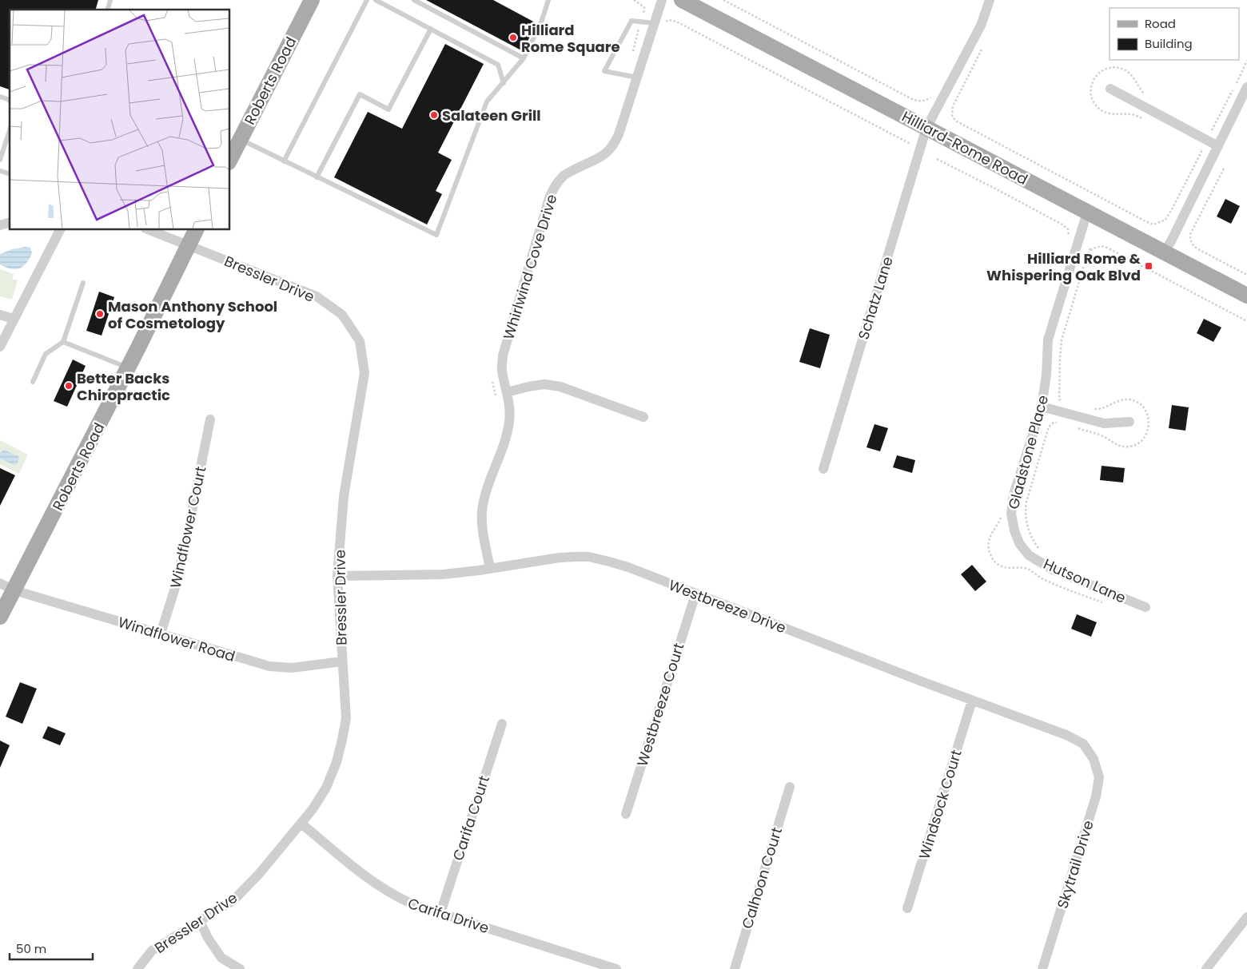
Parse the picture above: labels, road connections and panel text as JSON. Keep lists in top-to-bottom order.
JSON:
{
  "streets": {
    "main road": ["Roberts Road", "Hilliard-Rome Road"],
    "street": [
      "Whirlwind Cove Drive",
      "Bressler Drive",
      "Schatz Lane",
      "Gladstone Place",
      "Windflower Court",
      "Hutson Lane",
      "Westbreeze Drive",
      "Windflower Road",
      "Westbreeze Court",
      "Windsock Court",
      "Carifa Court",
      "Skytrail Drive",
      "Calhoon Court",
      "Carifa Drive"
    ]
  },
  "crossings": [
    ["Roberts Road", "Bressler Drive"],
    ["Roberts Road", "Windflower Road"],
    ["Hilliard-Rome Road", "Schatz Lane"],
    ["Hilliard-Rome Road", "Gladstone Place"],
    ["Whirlwind Cove Drive", "Westbreeze Drive"],
    ["Bressler Drive", "Westbreeze Drive"],
    ["Bressler Drive", "Windflower Road"],
    ["Bressler Drive", "Carifa Drive"],
    ["Gladstone Place", "Hutson Lane"],
    ["Windflower Court", "Windflower Road"],
    ["Westbreeze Drive", "Westbreeze Court"],
    ["Westbreeze Drive", "Windsock Court"],
    ["Westbreeze Drive", "Skytrail Drive"],
    ["Carifa Court", "Carifa Drive"]
  ],
  "places": {
    "other": [
      "Hilliard Rome Square",
      "Salateen Grill",
      "Mason Anthony School of Cosmetology",
      "Better Backs Chiropractic"
    ],
    "transit": ["Hilliard Rome & Whispering Oak Blvd"]
  },
  "legend": ["Road", "Building"],
  "scale_bar": "50 m"
}
